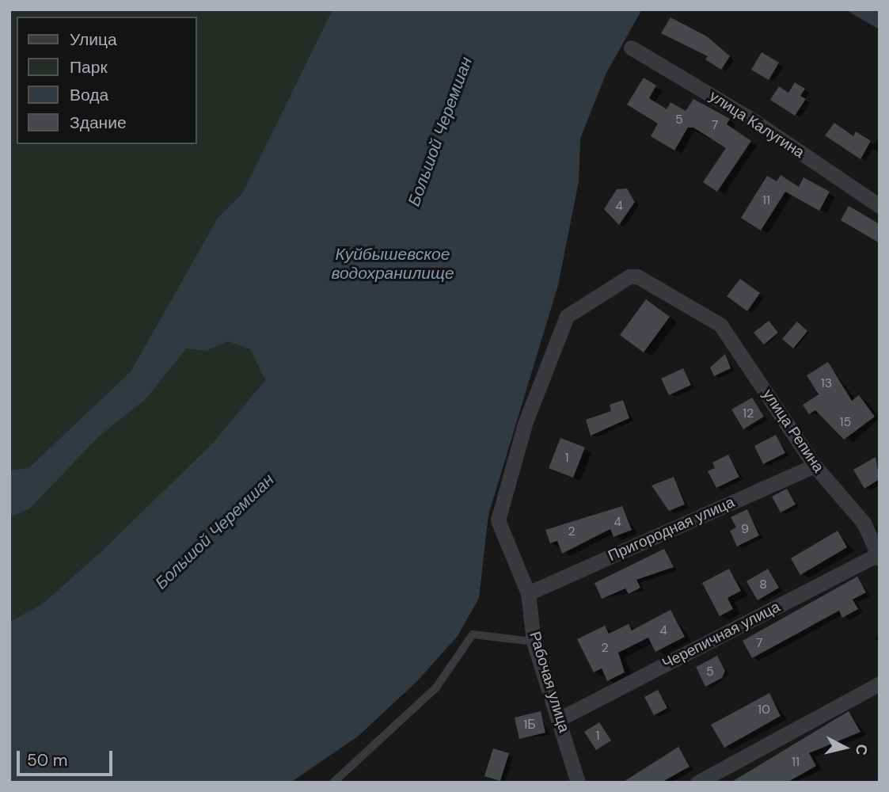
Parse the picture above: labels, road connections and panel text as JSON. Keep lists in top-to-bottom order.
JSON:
{
  "streets": {
    "street": [
      "улица Калугина",
      "улица Репина",
      "Пригородная улица",
      "Черепичная улица",
      "Рабочая улица"
    ]
  },
  "crossings": [
    ["улица Репина", "Пригородная улица"],
    ["улица Репина", "Черепичная улица"],
    ["улица Репина", "Рабочая улица"],
    ["Пригородная улица", "Рабочая улица"],
    ["Черепичная улица", "Рабочая улица"]
  ],
  "water": ["Большой Черемшан", "Куйбышевское водохранилище"],
  "house_numbers": [
    "5",
    "7",
    "11",
    "4",
    "13",
    "12",
    "15",
    "1",
    "4",
    "9",
    "2",
    "8",
    "4",
    "7",
    "2",
    "5",
    "10",
    "1Б",
    "1",
    "11"
  ],
  "legend": [
    "Улица",
    "Парк",
    "Вода",
    "Здание"
  ],
  "scale_bar": "50 m",
  "north": "right"
}
